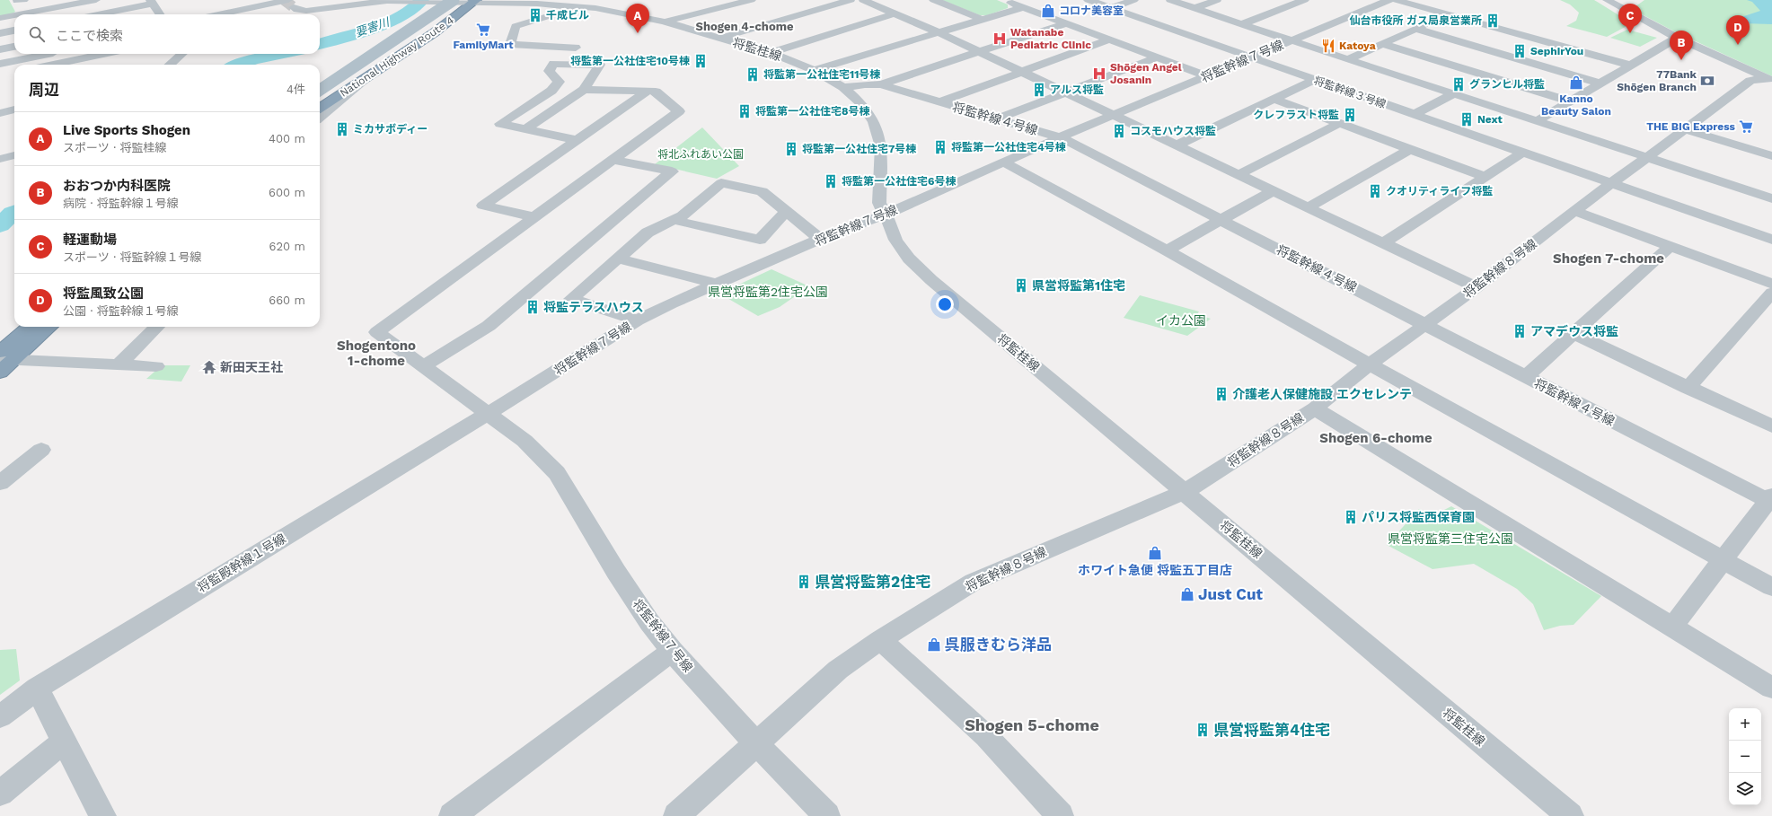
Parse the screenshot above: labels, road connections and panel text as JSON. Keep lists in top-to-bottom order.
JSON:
{
  "streets": {
    "highway": ["National Highway Route 4"],
    "street": [
      "将監桂線",
      "将監幹線７号線",
      "将監幹線３号線",
      "将監幹線４号線",
      "将監幹線８号線",
      "将監殿幹線１号線"
    ]
  },
  "crossings": [
    ["将監桂線", "National Highway Route 4"],
    ["将監桂線", "将監幹線７号線"],
    ["将監桂線", "将監幹線４号線"],
    ["将監桂線", "将監幹線８号線"],
    ["将監幹線７号線", "将監幹線３号線"],
    ["将監幹線７号線", "将監幹線４号線"],
    ["将監幹線７号線", "将監幹線８号線"],
    ["将監幹線７号線", "将監殿幹線１号線"],
    ["将監幹線３号線", "将監幹線８号線"],
    ["将監幹線４号線", "将監幹線８号線"]
  ],
  "districts": [
    "Shogen 4-chome",
    "Shogen 7-chome",
    "Shogentono 1-chome",
    "Shogen 6-chome",
    "Shogen 5-chome"
  ],
  "water": ["要害川"],
  "parks": [
    "将北ふれあい公園",
    "県営将監第2住宅公園",
    "イカ公園",
    "県営将監第三住宅公園"
  ],
  "places": {
    "shop": [
      "コロナ美容室",
      "Kanno Beauty Salon",
      "ホワイト急便 将監五丁目店",
      "Just Cut",
      "呉服きむら洋品"
    ],
    "building": [
      "千成ビル",
      "仙台市役所 ガス局泉営業所",
      "SephirYou",
      "将監第一公社住宅10号棟",
      "将監第一公社住宅11号棟",
      "グランヒル将監",
      "アルス将監",
      "将監第一公社住宅8号棟",
      "クレフラスト将監",
      "Next",
      "ミカサボディー",
      "コスモハウス将監",
      "将監第一公社住宅4号棟",
      "将監第一公社住宅7号棟",
      "将監第一公社住宅6号棟",
      "クオリティライフ将監",
      "県営将監第1住宅",
      "将監テラスハウス",
      "アマデウス将監",
      "介護老人保健施設 エクセレンテ",
      "パリス将監西保育園",
      "県営将監第2住宅",
      "県営将監第4住宅"
    ],
    "supermarket": ["FamilyMart", "THE BIG Express"],
    "hospital": ["Watanabe Pediatric Clinic", "Shōgen Angel Josanin"],
    "restaurant": ["Katoya"],
    "bank": ["77Bank Shōgen Branch"],
    "temple": ["新田天王社"]
  },
  "page": {
    "pins": [
      "A",
      "C",
      "D",
      "B"
    ],
    "search": "ここで検索",
    "heading": ["周辺", "4件"],
    "list": [
      {
        "mark": "A",
        "name": "Live Sports Shogen",
        "note": "スポーツ · 将監桂線",
        "value": "400 m"
      },
      {
        "mark": "B",
        "name": "おおつか内科医院",
        "note": "病院 · 将監幹線１号線",
        "value": "600 m"
      },
      {
        "mark": "C",
        "name": "軽運動場",
        "note": "スポーツ · 将監幹線１号線",
        "value": "620 m"
      },
      {
        "mark": "D",
        "name": "将監風致公園",
        "note": "公園 · 将監幹線１号線",
        "value": "660 m"
      }
    ],
    "map_buttons": ["+", "−"]
  }
}
